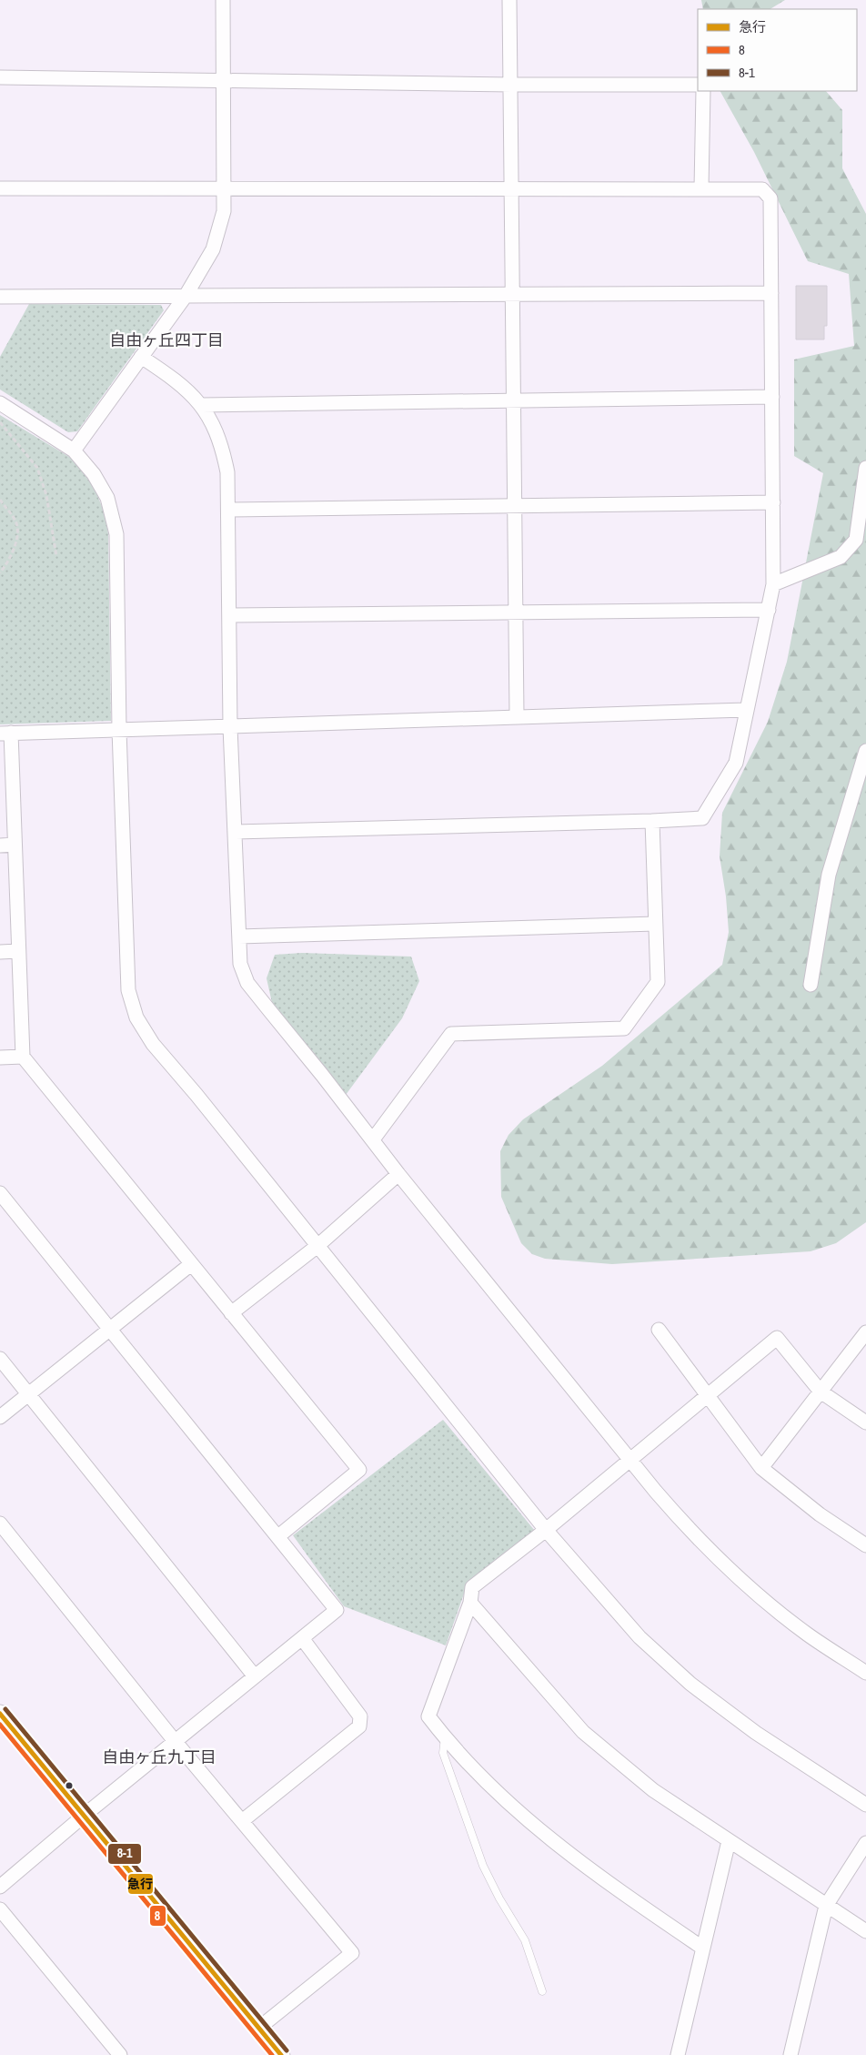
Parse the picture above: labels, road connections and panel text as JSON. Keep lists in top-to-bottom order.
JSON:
{
  "districts": ["自由ヶ丘四丁目", "自由ヶ丘九丁目"],
  "lines": ["transit line 8-1", "transit line 急行", "transit line 8"],
  "legend": ["急行", "8", "8-1"]
}
